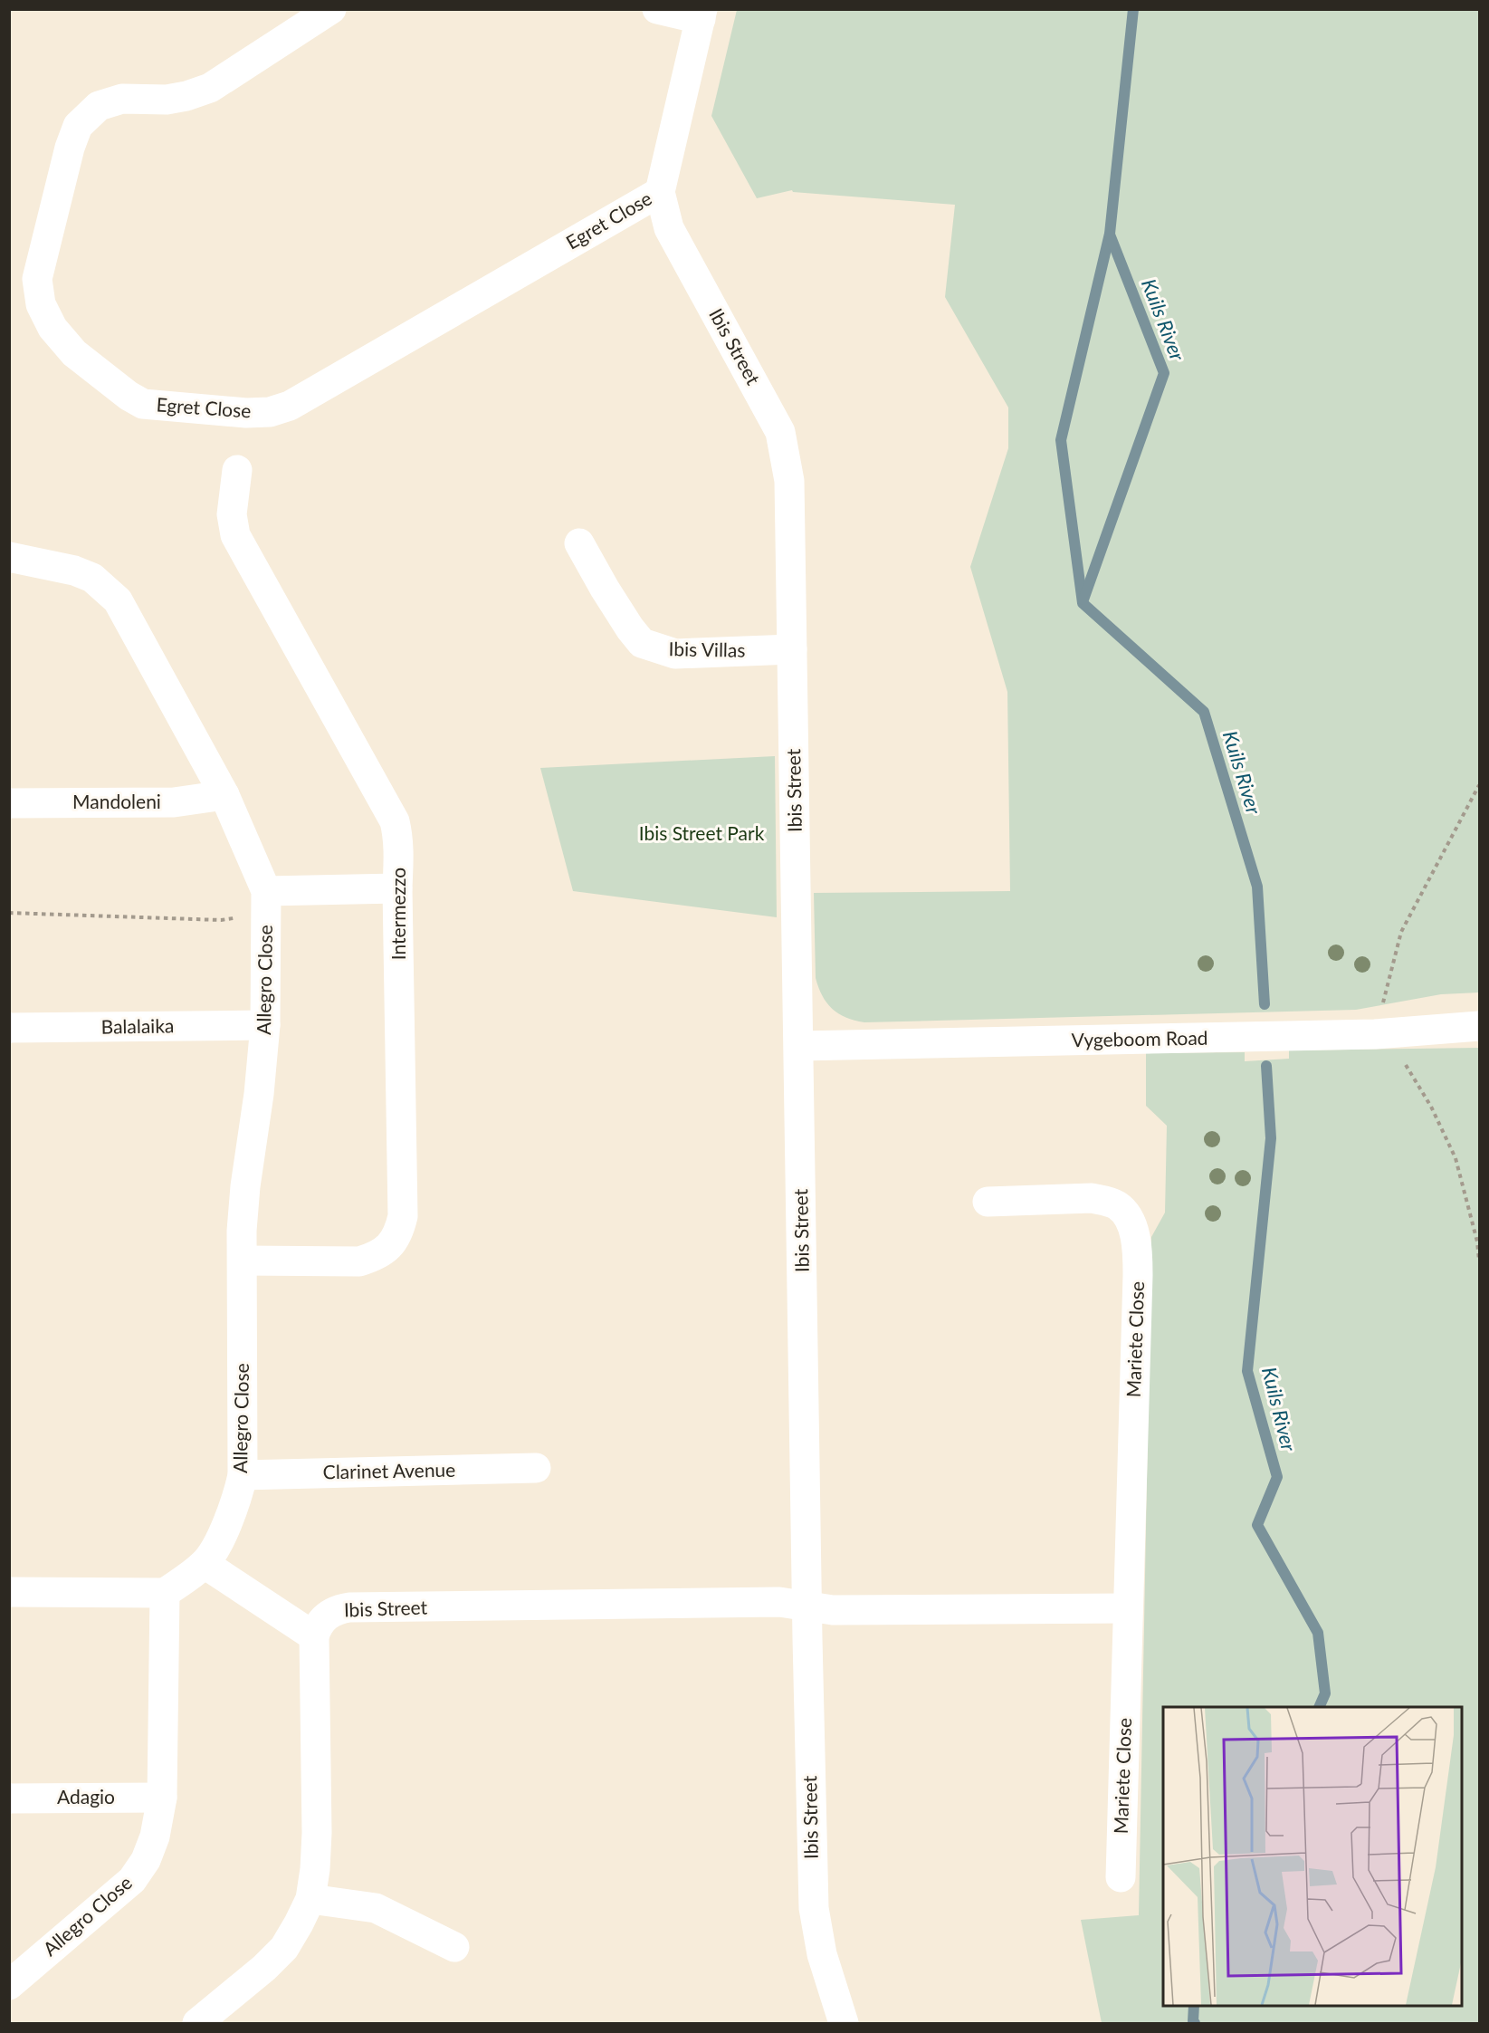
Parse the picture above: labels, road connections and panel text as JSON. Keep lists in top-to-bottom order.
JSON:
{
  "streets": {
    "street": [
      "Egret Close",
      "Ibis Street",
      "Ibis Villas",
      "Mandoleni",
      "Intermezzo",
      "Allegro Close",
      "Balalaika",
      "Vygeboom Road",
      "Mariete Close",
      "Clarinet Avenue",
      "Adagio"
    ]
  },
  "crossings": [
    ["Egret Close", "Ibis Street"],
    ["Ibis Street", "Ibis Villas"],
    ["Ibis Street", "Vygeboom Road"],
    ["Mandoleni", "Allegro Close"],
    ["Intermezzo", "Allegro Close"],
    ["Allegro Close", "Balalaika"],
    ["Allegro Close", "Clarinet Avenue"],
    ["Allegro Close", "Adagio"]
  ],
  "water": ["Kuils River"],
  "parks": ["Ibis Street Park"]
}
